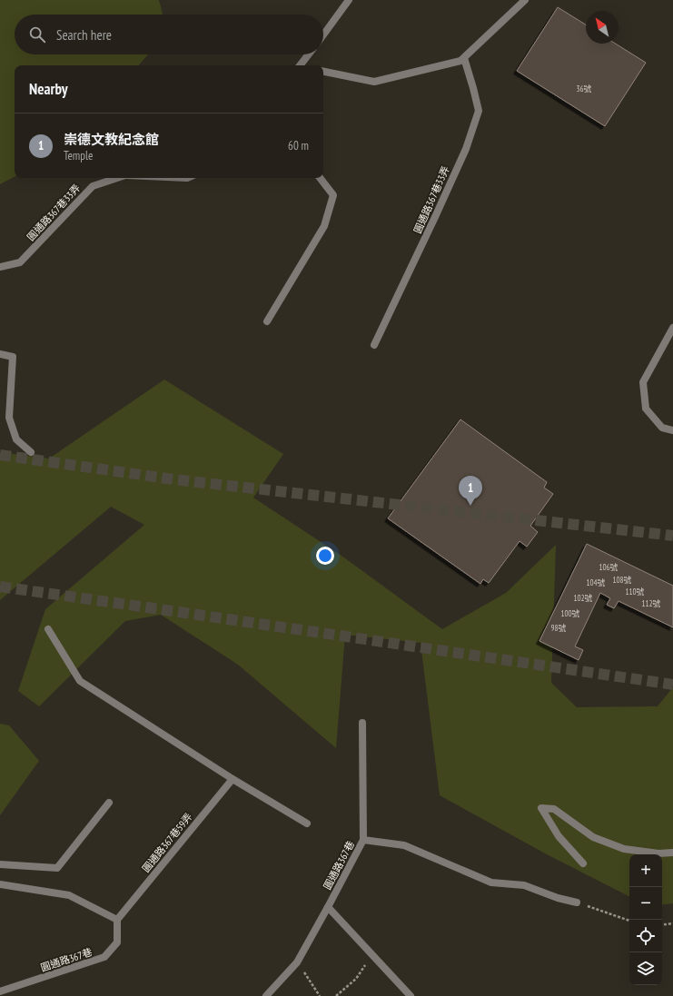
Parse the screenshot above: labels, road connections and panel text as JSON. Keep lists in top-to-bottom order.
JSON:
{
  "streets": {
    "street": ["圓通路367巷33弄", "圓通路367巷59弄", "圓通路367巷"]
  },
  "crossings": [
    ["圓通路367巷59弄", "圓通路367巷"]
  ],
  "house_numbers": [
    "36號",
    "106號",
    "108號",
    "104號",
    "110號",
    "102號",
    "112號",
    "100號",
    "98號"
  ],
  "north": "top left",
  "page": {
    "search": "Search here",
    "heading": "Nearby",
    "list": [
      {
        "mark": "1",
        "name": "崇德文教紀念館",
        "note": "Temple",
        "value": "60 m"
      }
    ],
    "pins": "1",
    "map_buttons": ["+", "−"]
  }
}
